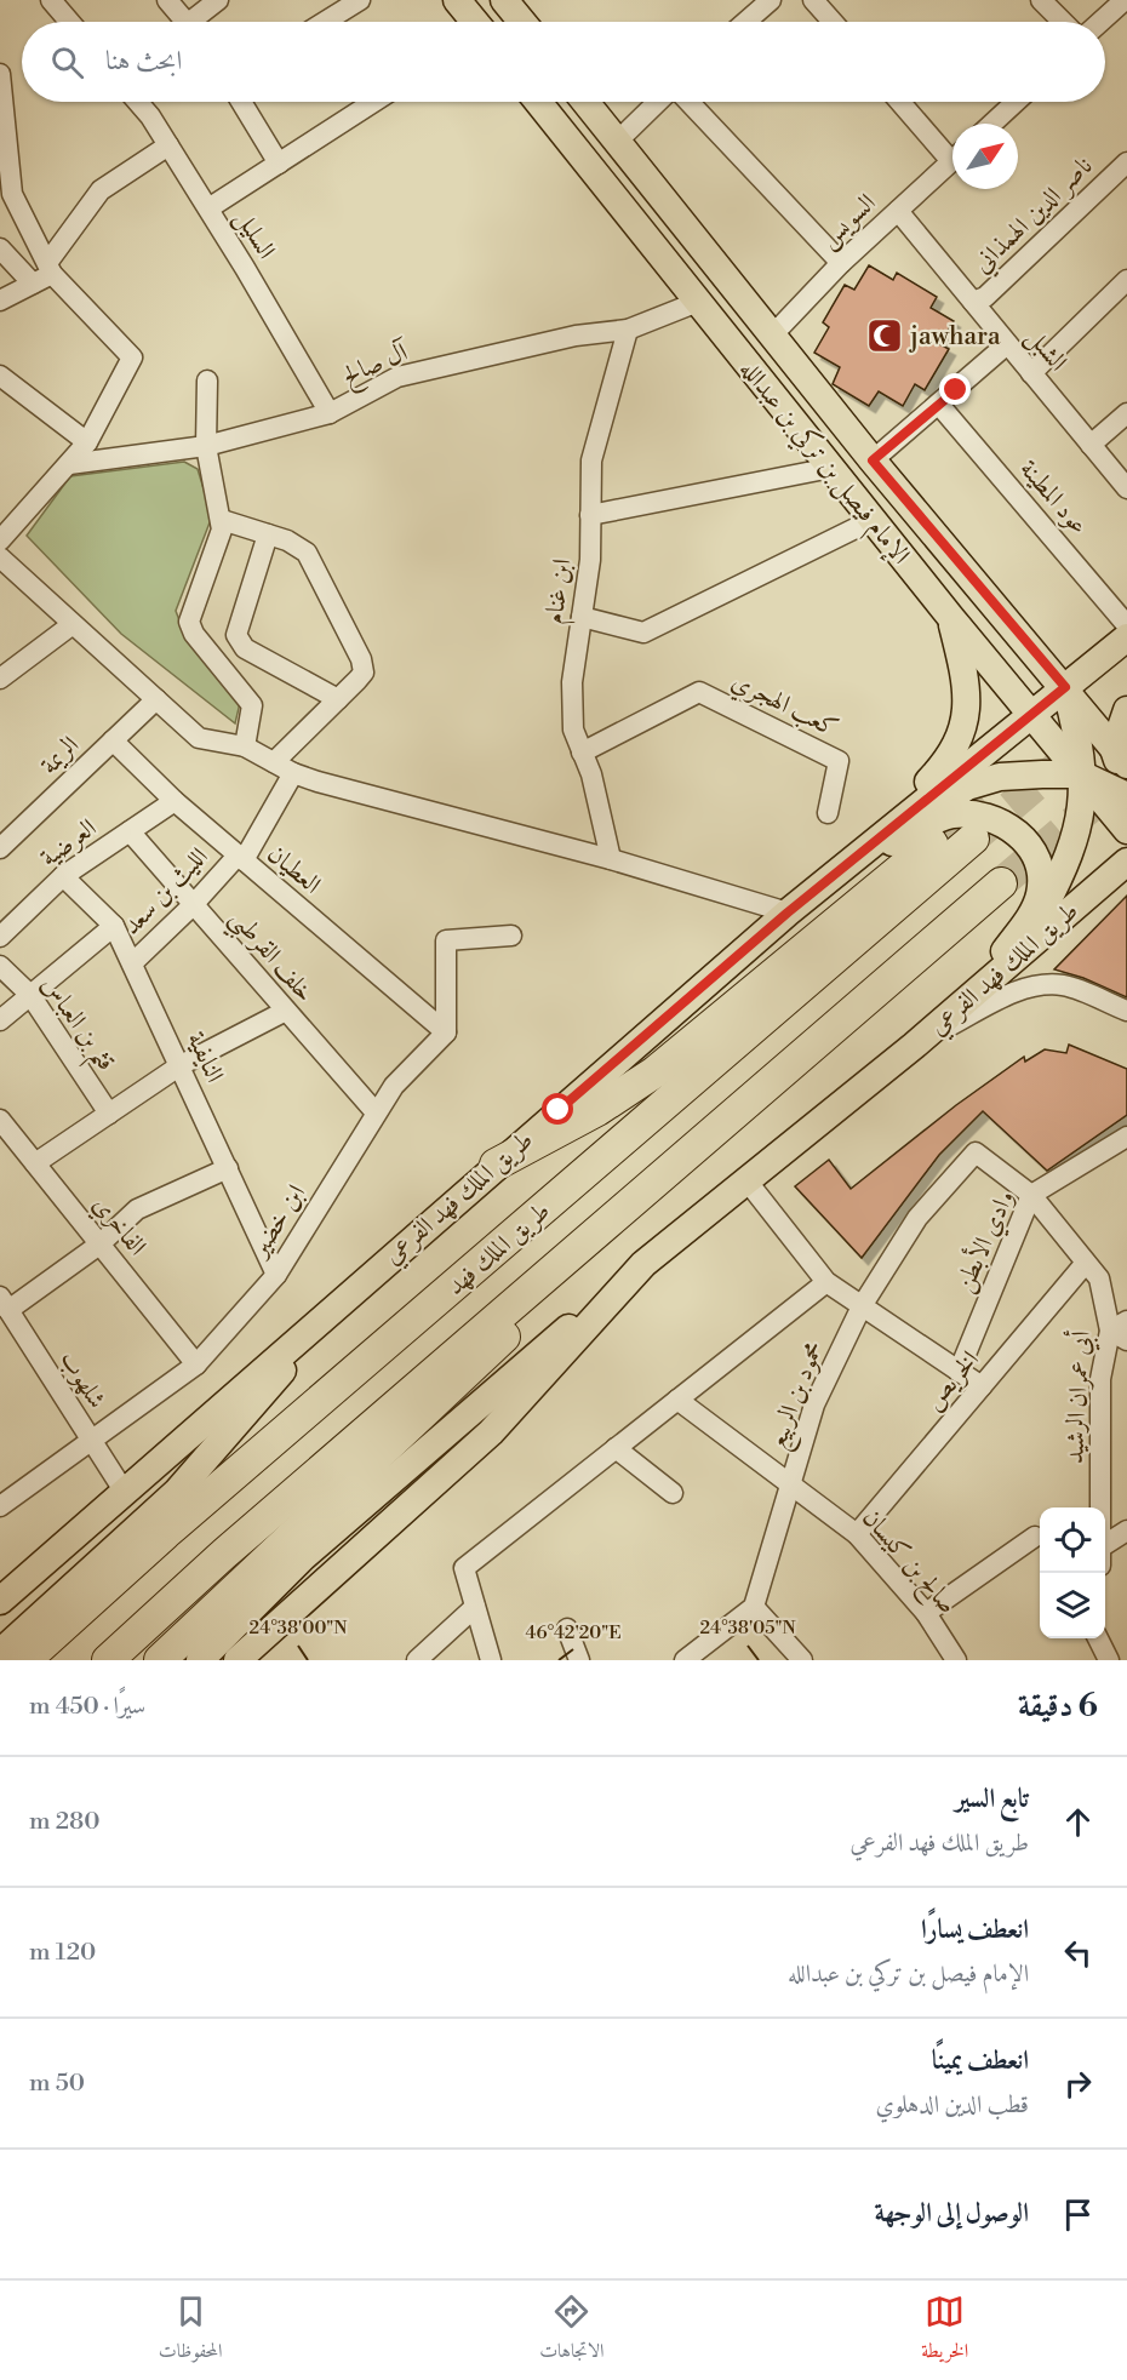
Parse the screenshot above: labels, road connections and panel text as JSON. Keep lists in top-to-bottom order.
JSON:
{
  "streets": {
    "highway": ["طريق الملك فهد"],
    "main road": ["الإمام فيصل بن تركي بن عبدالله", "طريق الملك فهد الفرعي"],
    "street": [
      "ناصر الدين الهمذاني",
      "السويس",
      "السليل",
      "الشبل",
      "آل صالح",
      "عود المطينة",
      "ابن غنام",
      "كعب الهجري",
      "الريمة",
      "العرضية",
      "العطيان",
      "الليث بن سعد",
      "خلف القرطبي",
      "قثم بن العباس",
      "النايفية",
      "ابن خضير",
      "الفاخري",
      "وادي الأبطن",
      "شلهوب",
      "الخريص",
      "محمود بن الربيع",
      "أبي عمران الرشيد",
      "صالح بن كيسان"
    ]
  },
  "crossings": [
    ["ناصر الدين الهمذاني", "الشبل"],
    ["السويس", "الشبل"],
    ["السويس", "الإمام فيصل بن تركي بن عبدالله"],
    ["السليل", "آل صالح"],
    ["آل صالح", "الإمام فيصل بن تركي بن عبدالله"],
    ["آل صالح", "ابن غنام"],
    ["الإمام فيصل بن تركي بن عبدالله", "طريق الملك فهد الفرعي"],
    ["ابن غنام", "كعب الهجري"],
    ["الريمة", "العطيان"],
    ["العرضية", "العطيان"],
    ["العرضية", "خلف القرطبي"],
    ["العرضية", "النايفية"],
    ["العطيان", "الليث بن سعد"],
    ["العطيان", "ابن خضير"],
    ["الليث بن سعد", "خلف القرطبي"],
    ["الليث بن سعد", "قثم بن العباس"],
    ["الليث بن سعد", "النايفية"],
    ["خلف القرطبي", "ابن خضير"],
    ["طريق الملك فهد الفرعي", "شلهوب"],
    ["النايفية", "ابن خضير"],
    ["ابن خضير", "الفاخري"],
    ["ابن خضير", "شلهوب"],
    ["وادي الأبطن", "أبي عمران الرشيد"],
    ["الخريص", "أبي عمران الرشيد"],
    ["الخريص", "صالح بن كيسان"],
    ["محمود بن الربيع", "أبي عمران الرشيد"],
    ["محمود بن الربيع", "صالح بن كيسان"]
  ],
  "places": {
    "mosque": ["jawhara"]
  },
  "north": "top right",
  "page": {
    "search": "ابحث هنا",
    "heading": ["6 دقيقة", "سيرًا · 450 m"],
    "list": [
      ["تابع السير", "طريق الملك فهد الفرعي", "280 m"],
      ["انعطف يسارًا", "الإمام فيصل بن تركي بن عبدالله", "120 m"],
      ["انعطف يمينًا", "قطب الدين الدهلوي", "50 m"],
      "الوصول إلى الوجهة"
    ],
    "nav": ["الخريطة", "الاتجاهات", "المحفوظات"]
  },
  "coordinates": ["24°38'00\"N", "24°38'05\"N", "46°42'20\"E"]
}
